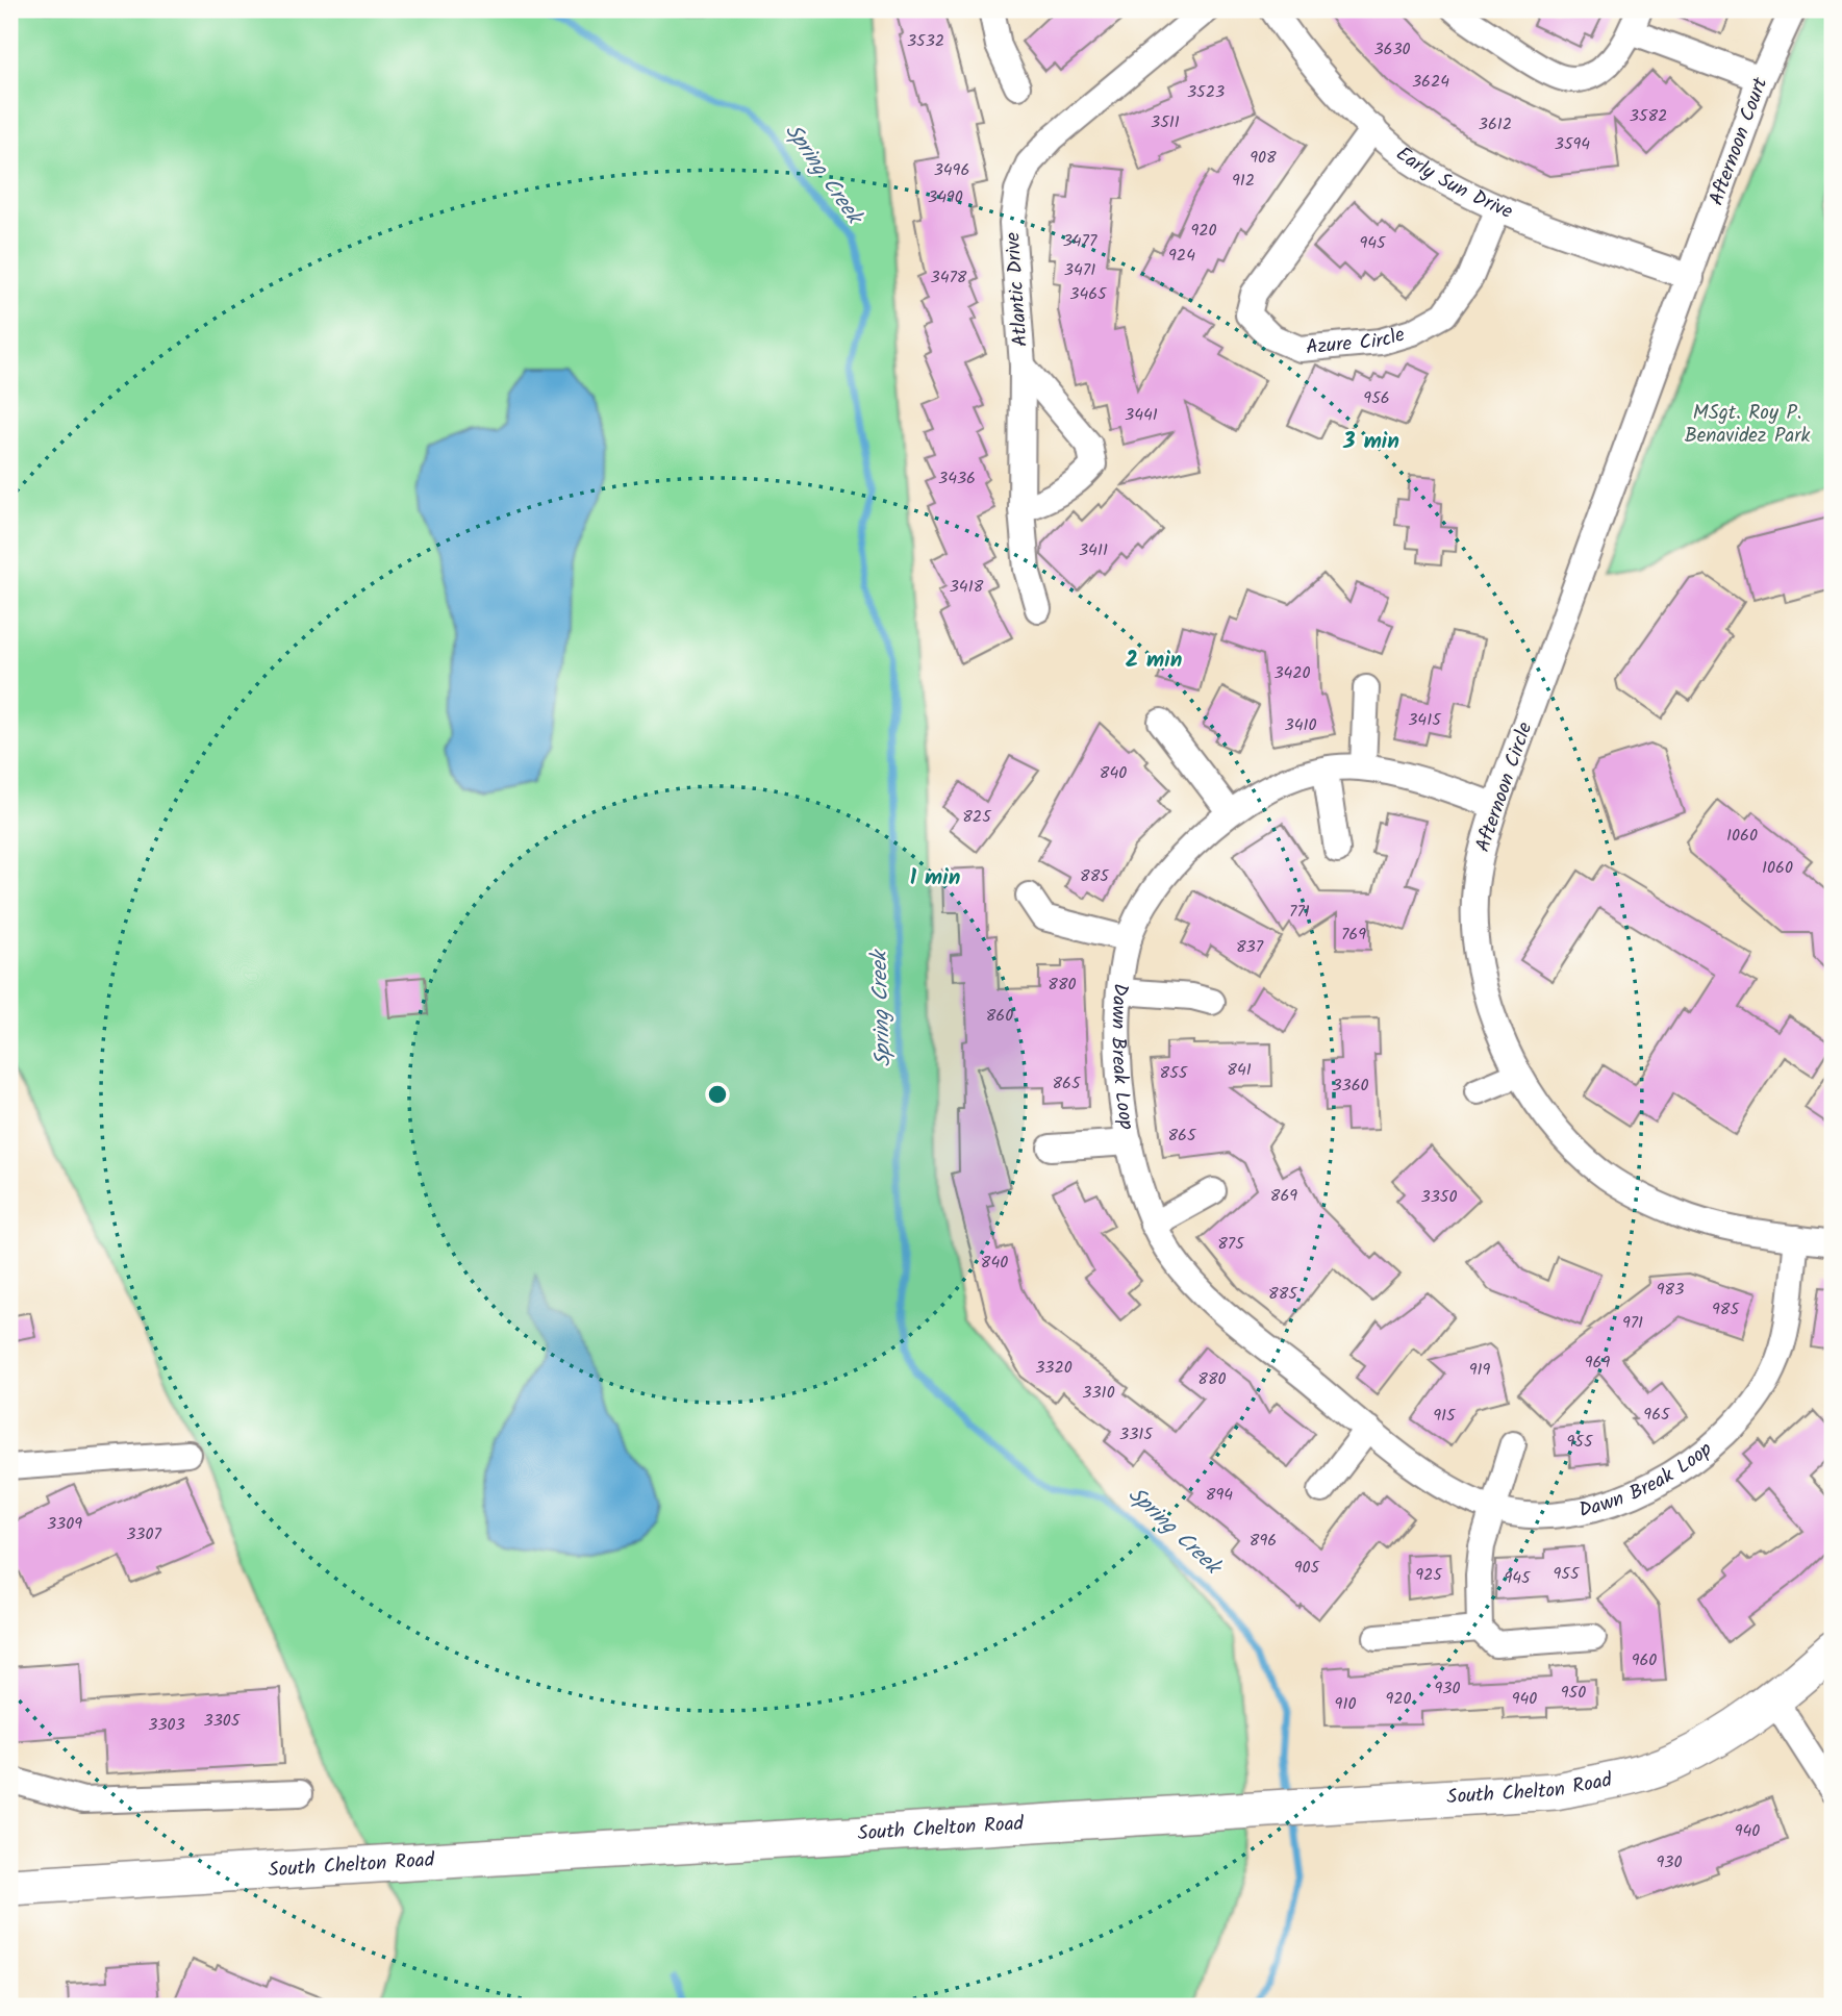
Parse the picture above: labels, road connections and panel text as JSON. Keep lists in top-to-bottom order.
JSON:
{
  "streets": {
    "main road": ["South Chelton Road"],
    "street": [
      "Afternoon Court",
      "Early Sun Drive",
      "Atlantic Drive",
      "Azure Circle",
      "Afternoon Circle",
      "Dawn Break Loop"
    ]
  },
  "crossings": [
    ["Afternoon Court", "Early Sun Drive"],
    ["Afternoon Court", "Afternoon Circle"],
    ["Early Sun Drive", "Azure Circle"],
    ["Early Sun Drive", "Afternoon Circle"],
    ["Afternoon Circle", "Dawn Break Loop"]
  ],
  "water": ["Spring Creek"],
  "parks": ["MSgt. Roy P. Benavidez Park"],
  "house_numbers": [
    "3532",
    "3630",
    "3624",
    "3523",
    "3582",
    "3511",
    "3612",
    "3594",
    "908",
    "3496",
    "912",
    "3490",
    "920",
    "3477",
    "945",
    "924",
    "3471",
    "3478",
    "3465",
    "956",
    "3441",
    "3436",
    "3411",
    "3418",
    "3420",
    "3415",
    "3410",
    "840",
    "825",
    "1060",
    "1060",
    "885",
    "771",
    "769",
    "837",
    "880",
    "860",
    "841",
    "855",
    "865",
    "3360",
    "865",
    "869",
    "3350",
    "875",
    "840",
    "983",
    "885",
    "985",
    "971",
    "969",
    "3320",
    "919",
    "880",
    "3310",
    "965",
    "915",
    "3315",
    "955",
    "894",
    "3309",
    "3307",
    "896",
    "905",
    "955",
    "925",
    "945",
    "960",
    "930",
    "950",
    "920",
    "940",
    "910",
    "3305",
    "3303",
    "940",
    "930"
  ],
  "rings": ["3 min", "2 min", "1 min"]
}
